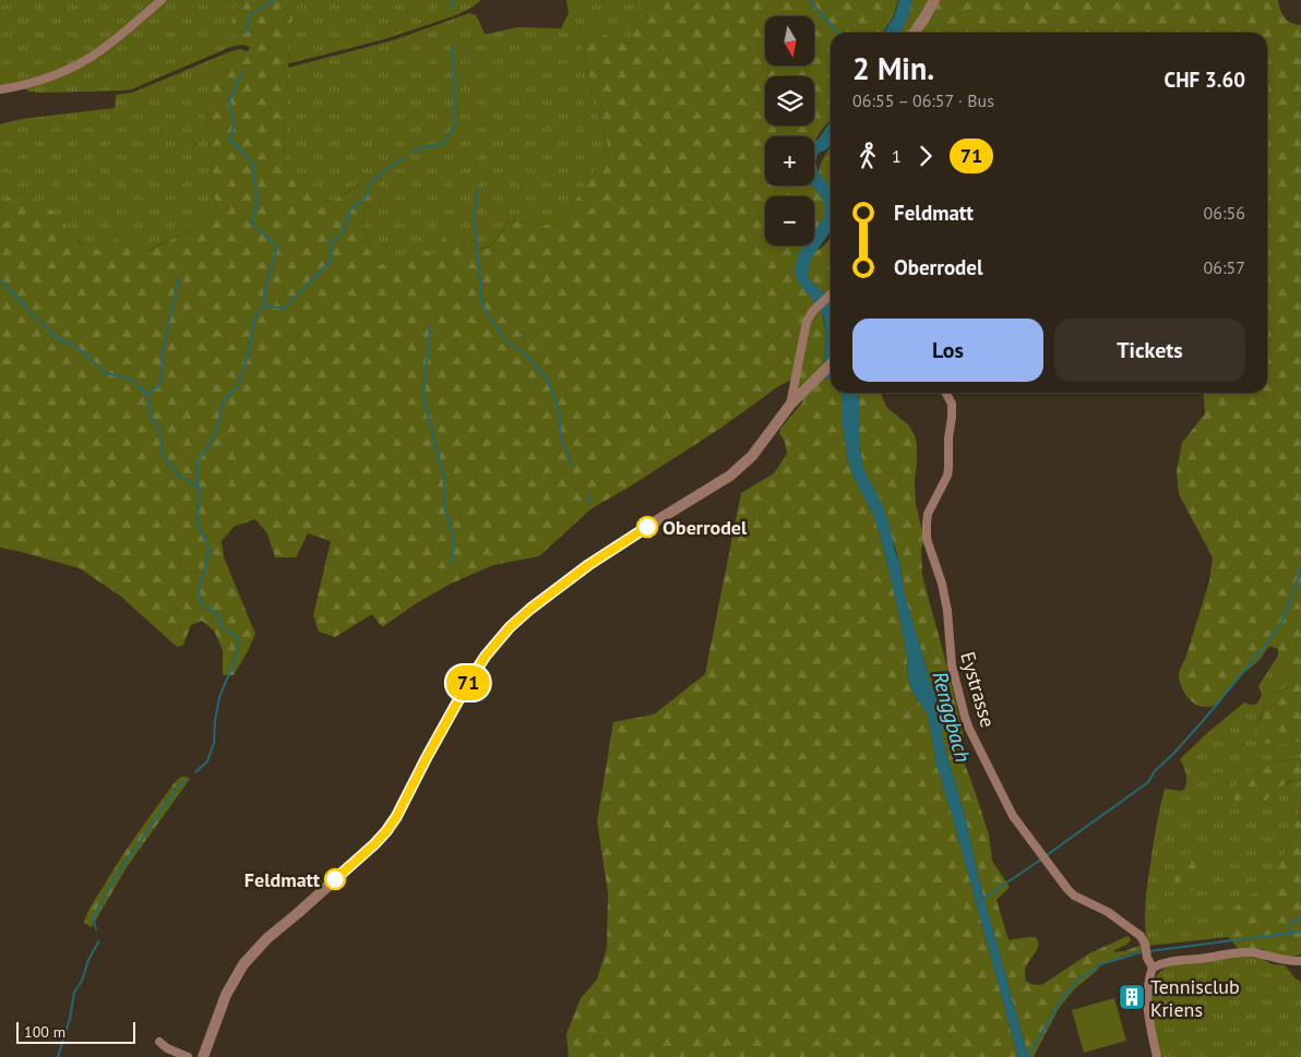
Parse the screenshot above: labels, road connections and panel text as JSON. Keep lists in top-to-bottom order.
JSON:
{
  "streets": {
    "street": ["Eystrasse"]
  },
  "water": ["Renggbach"],
  "places": {
    "other": ["Oberrodel", "Feldmatt"],
    "building": ["Tennisclub Kriens"]
  },
  "lines": ["bus line 71"],
  "scale_bar": "100 m",
  "north": "bottom",
  "page": {
    "on_map": "71",
    "map_buttons": ["+", "−"],
    "heading": ["2 Min.", "06:55 – 06:57 · Bus", "CHF 3.60"],
    "legs": ["1", "71"],
    "list": [
      {
        "name": "Feldmatt",
        "value": "06:56"
      },
      {
        "name": "Oberrodel",
        "value": "06:57"
      }
    ],
    "buttons": ["Los", "Tickets"],
    "scale": "100 m"
  }
}
